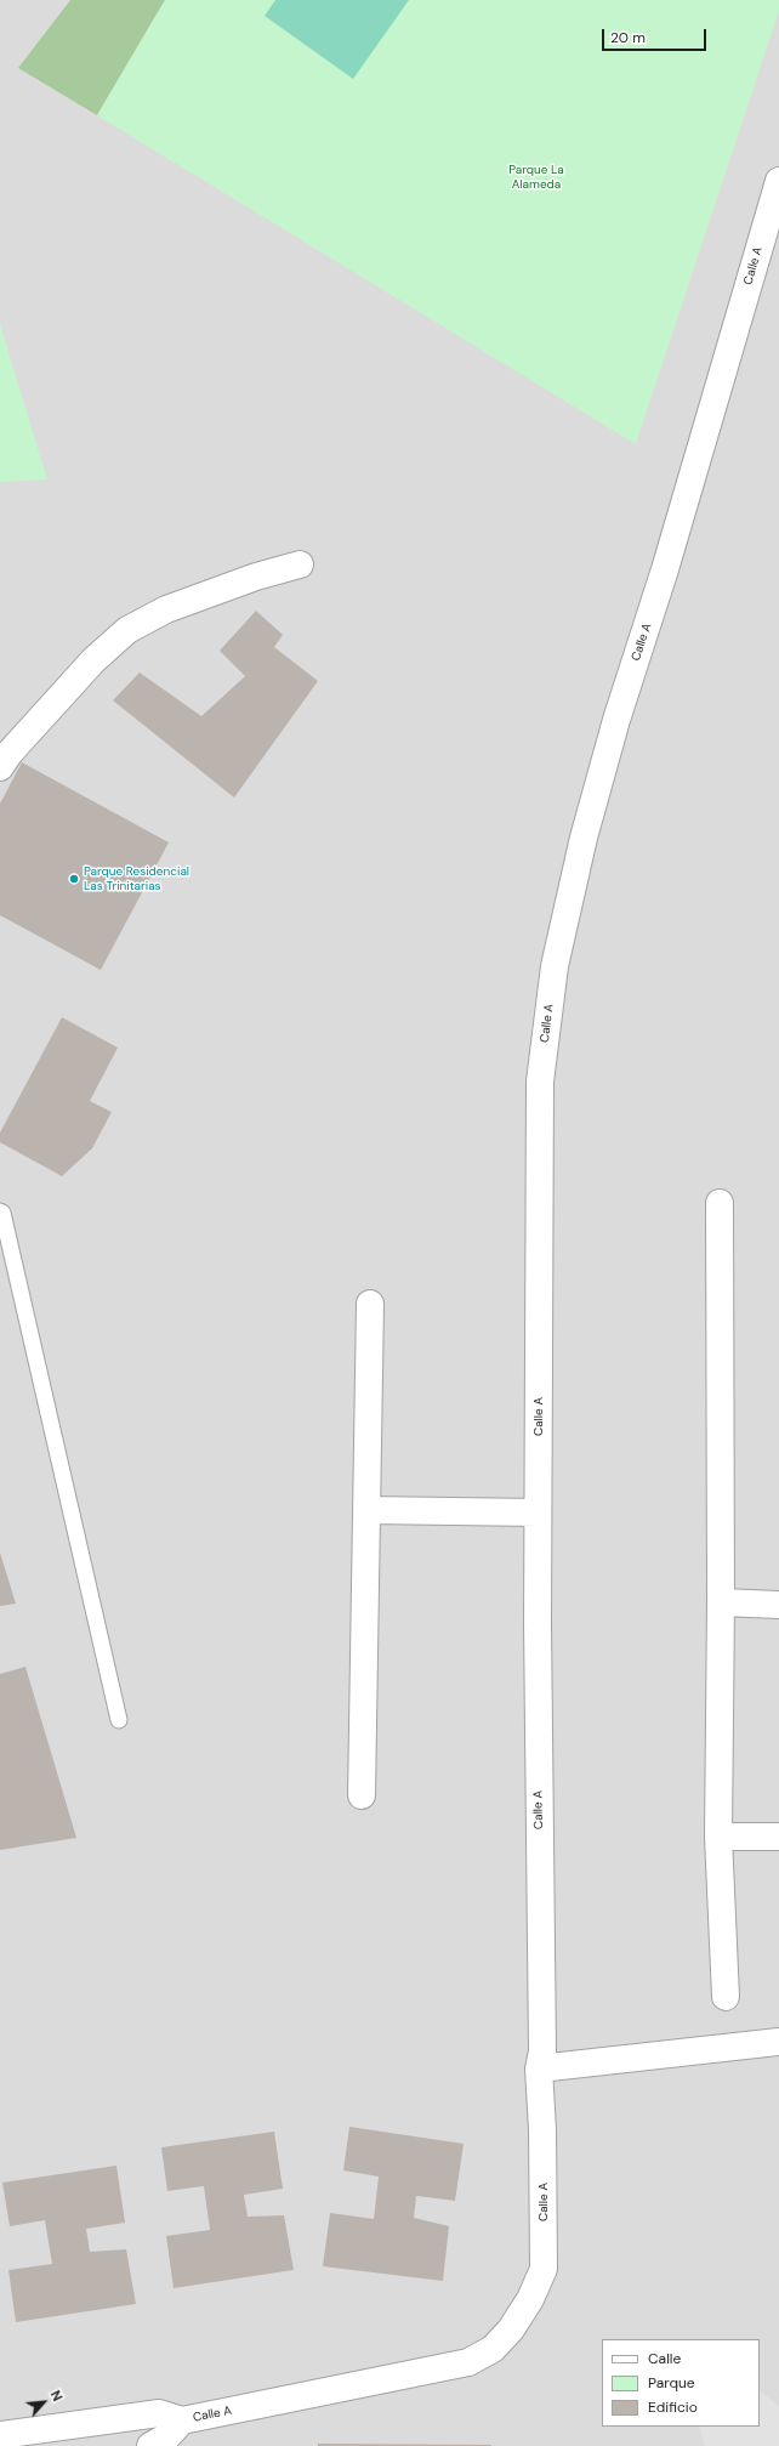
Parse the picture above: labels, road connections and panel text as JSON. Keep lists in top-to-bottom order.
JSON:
{
  "streets": {
    "street": ["Calle A"]
  },
  "parks": ["Parque La Alameda"],
  "places": ["Parque Residencial Las Trinitarias"],
  "legend": ["Calle", "Parque", "Edificio"],
  "scale_bar": "20 m",
  "north": "top right"
}
